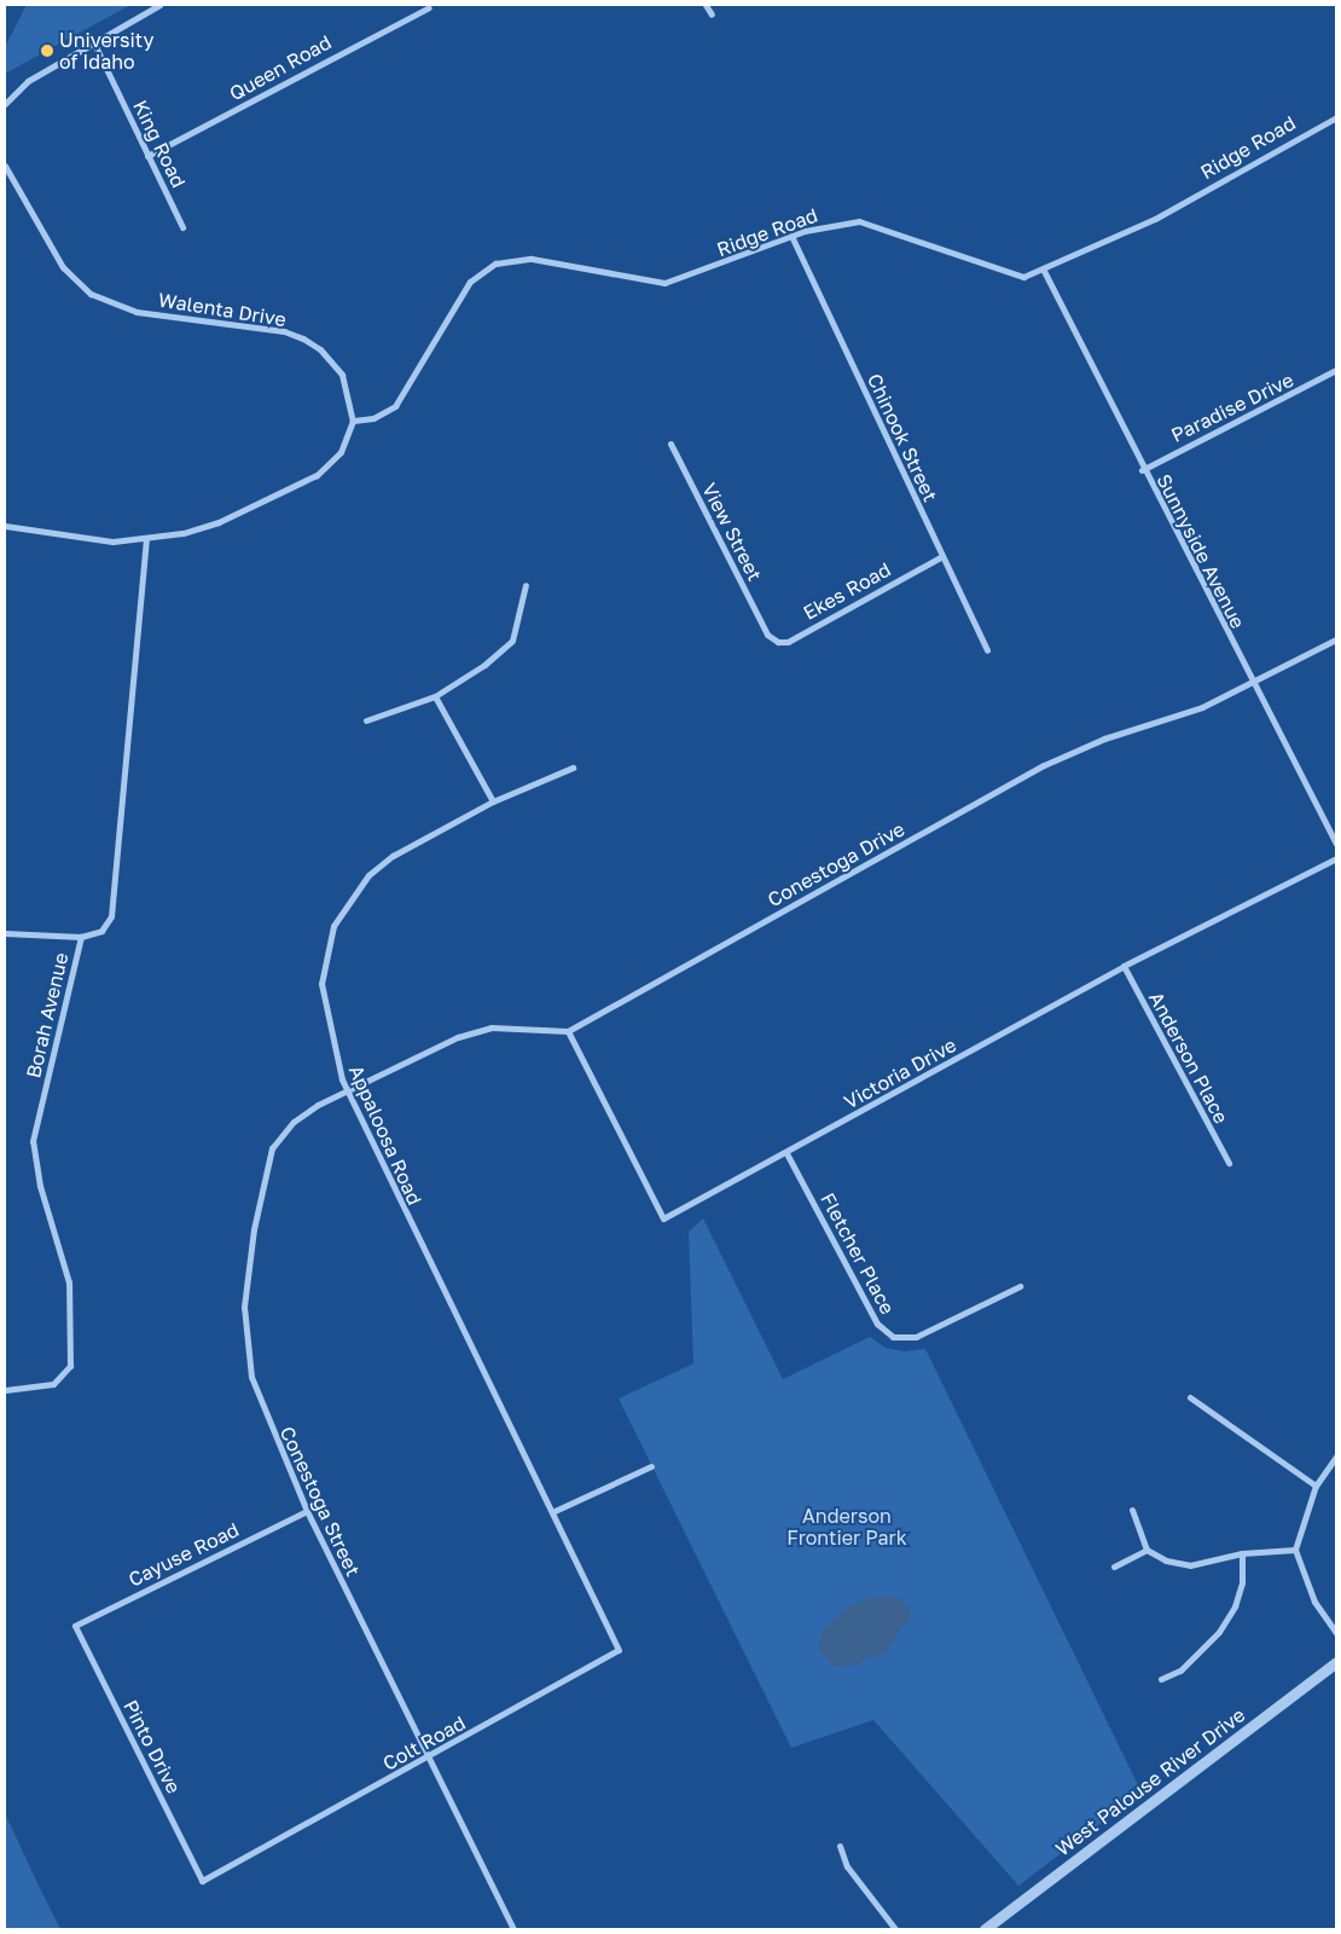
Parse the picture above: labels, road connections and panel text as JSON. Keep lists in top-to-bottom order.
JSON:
{
  "streets": {
    "street": [
      "Queen Road",
      "King Road",
      "Ridge Road",
      "Walenta Drive",
      "Paradise Drive",
      "Chinook Street",
      "View Street",
      "Sunnyside Avenue",
      "Ekes Road",
      "Conestoga Drive",
      "Borah Avenue",
      "Anderson Place",
      "Victoria Drive",
      "Appaloosa Road",
      "Fletcher Place",
      "Conestoga Street",
      "Cayuse Road",
      "Colt Road",
      "Pinto Drive",
      "West Palouse River Drive"
    ]
  },
  "crossings": [
    ["Queen Road", "King Road"],
    ["Ridge Road", "Walenta Drive"],
    ["Ridge Road", "Chinook Street"],
    ["Ridge Road", "Sunnyside Avenue"],
    ["Paradise Drive", "Sunnyside Avenue"],
    ["Chinook Street", "Ekes Road"],
    ["View Street", "Ekes Road"],
    ["Sunnyside Avenue", "Conestoga Drive"],
    ["Conestoga Drive", "Victoria Drive"],
    ["Anderson Place", "Victoria Drive"],
    ["Victoria Drive", "Fletcher Place"],
    ["Appaloosa Road", "Conestoga Street"],
    ["Appaloosa Road", "Colt Road"],
    ["Conestoga Street", "Cayuse Road"],
    ["Conestoga Street", "Colt Road"],
    ["Cayuse Road", "Pinto Drive"],
    ["Colt Road", "Pinto Drive"]
  ],
  "parks": ["Anderson Frontier Park"],
  "places": ["University of Idaho"]
}
